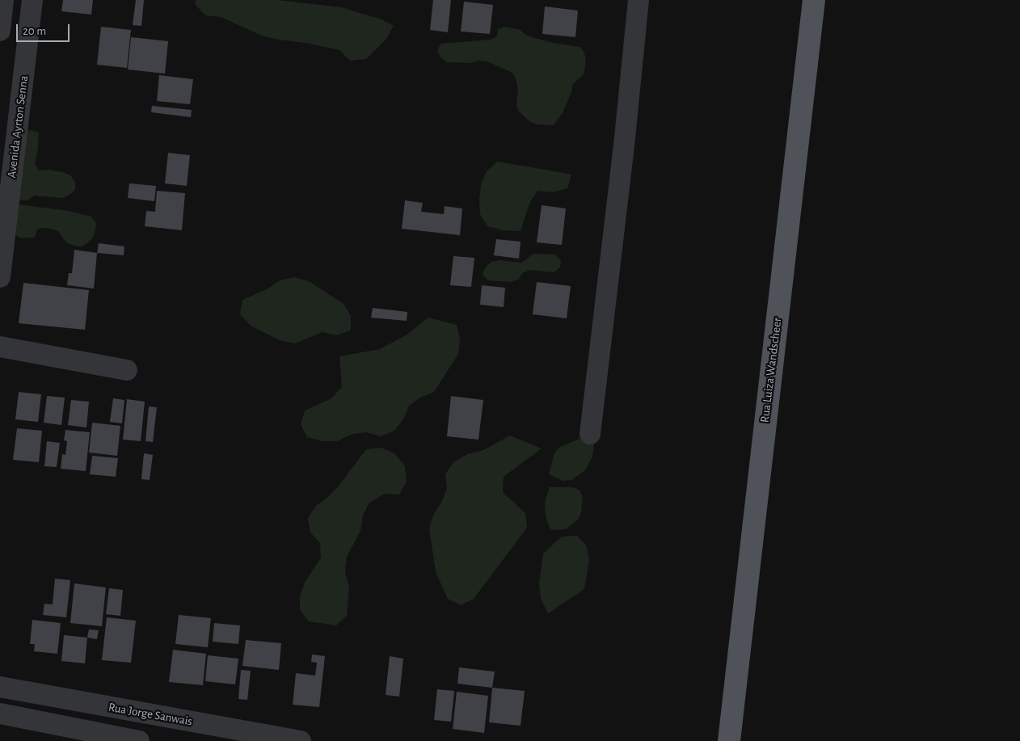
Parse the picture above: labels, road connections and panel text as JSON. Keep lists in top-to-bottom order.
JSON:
{
  "streets": {
    "main road": ["Rua Luiza Wandscheer"],
    "street": ["Avenida Ayrton Senna", "Rua Jorge Sanwais"]
  },
  "scale_bar": "20 m"
}
